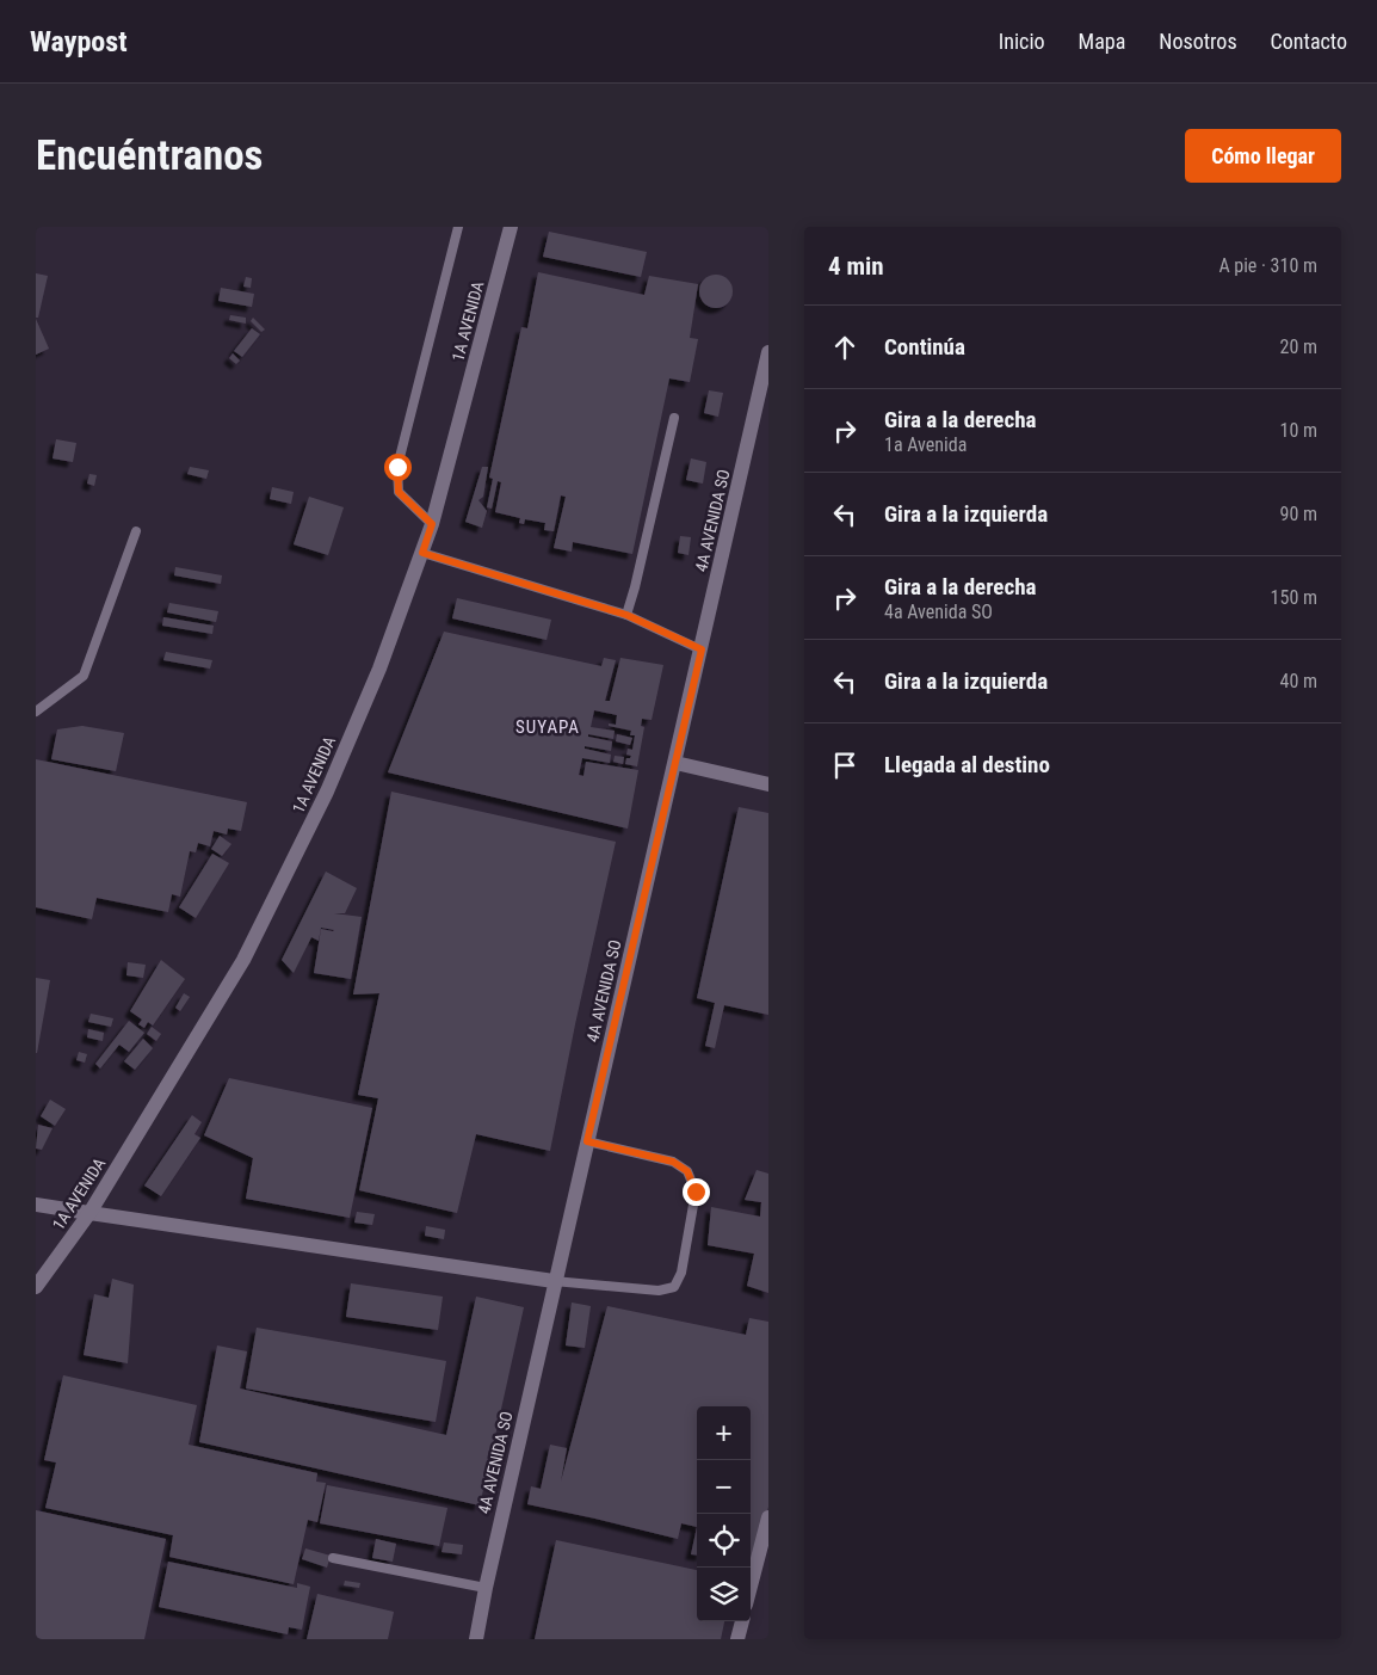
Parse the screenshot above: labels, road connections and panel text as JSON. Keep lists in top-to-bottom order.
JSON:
{
  "streets": {
    "street": ["1A AVENIDA", "4A AVENIDA SO"]
  },
  "districts": ["SUYAPA"],
  "page": {
    "header": "Waypost",
    "nav": [
      "Inicio",
      "Mapa",
      "Nosotros",
      "Contacto"
    ],
    "buttons": "Cómo llegar",
    "title": "Encuéntranos",
    "heading": ["4 min", "A pie · 310 m"],
    "list": [
      ["Continúa", "20 m"],
      ["Gira a la derecha", "1a Avenida", "10 m"],
      ["Gira a la izquierda", "90 m"],
      ["Gira a la derecha", "4a Avenida SO", "150 m"],
      ["Gira a la izquierda", "40 m"],
      "Llegada al destino"
    ],
    "map_buttons": ["+", "−"]
  }
}
